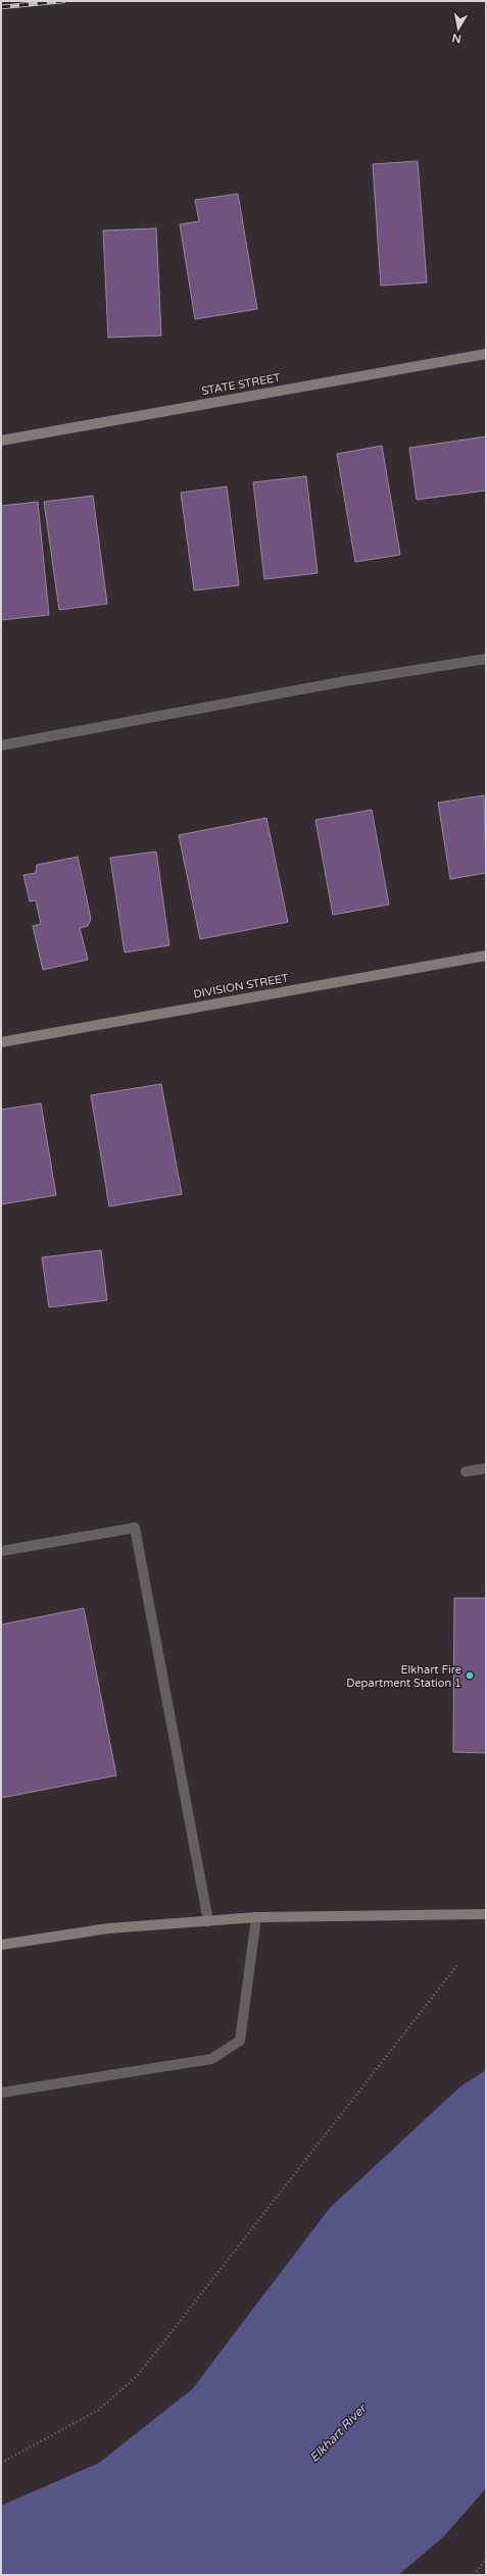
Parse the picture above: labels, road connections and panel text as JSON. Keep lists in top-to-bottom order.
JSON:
{
  "streets": {
    "street": ["STATE STREET", "DIVISION STREET"]
  },
  "water": ["Elkhart River"],
  "places": ["Elkhart Fire Department Station 1"],
  "north": "bottom"
}
